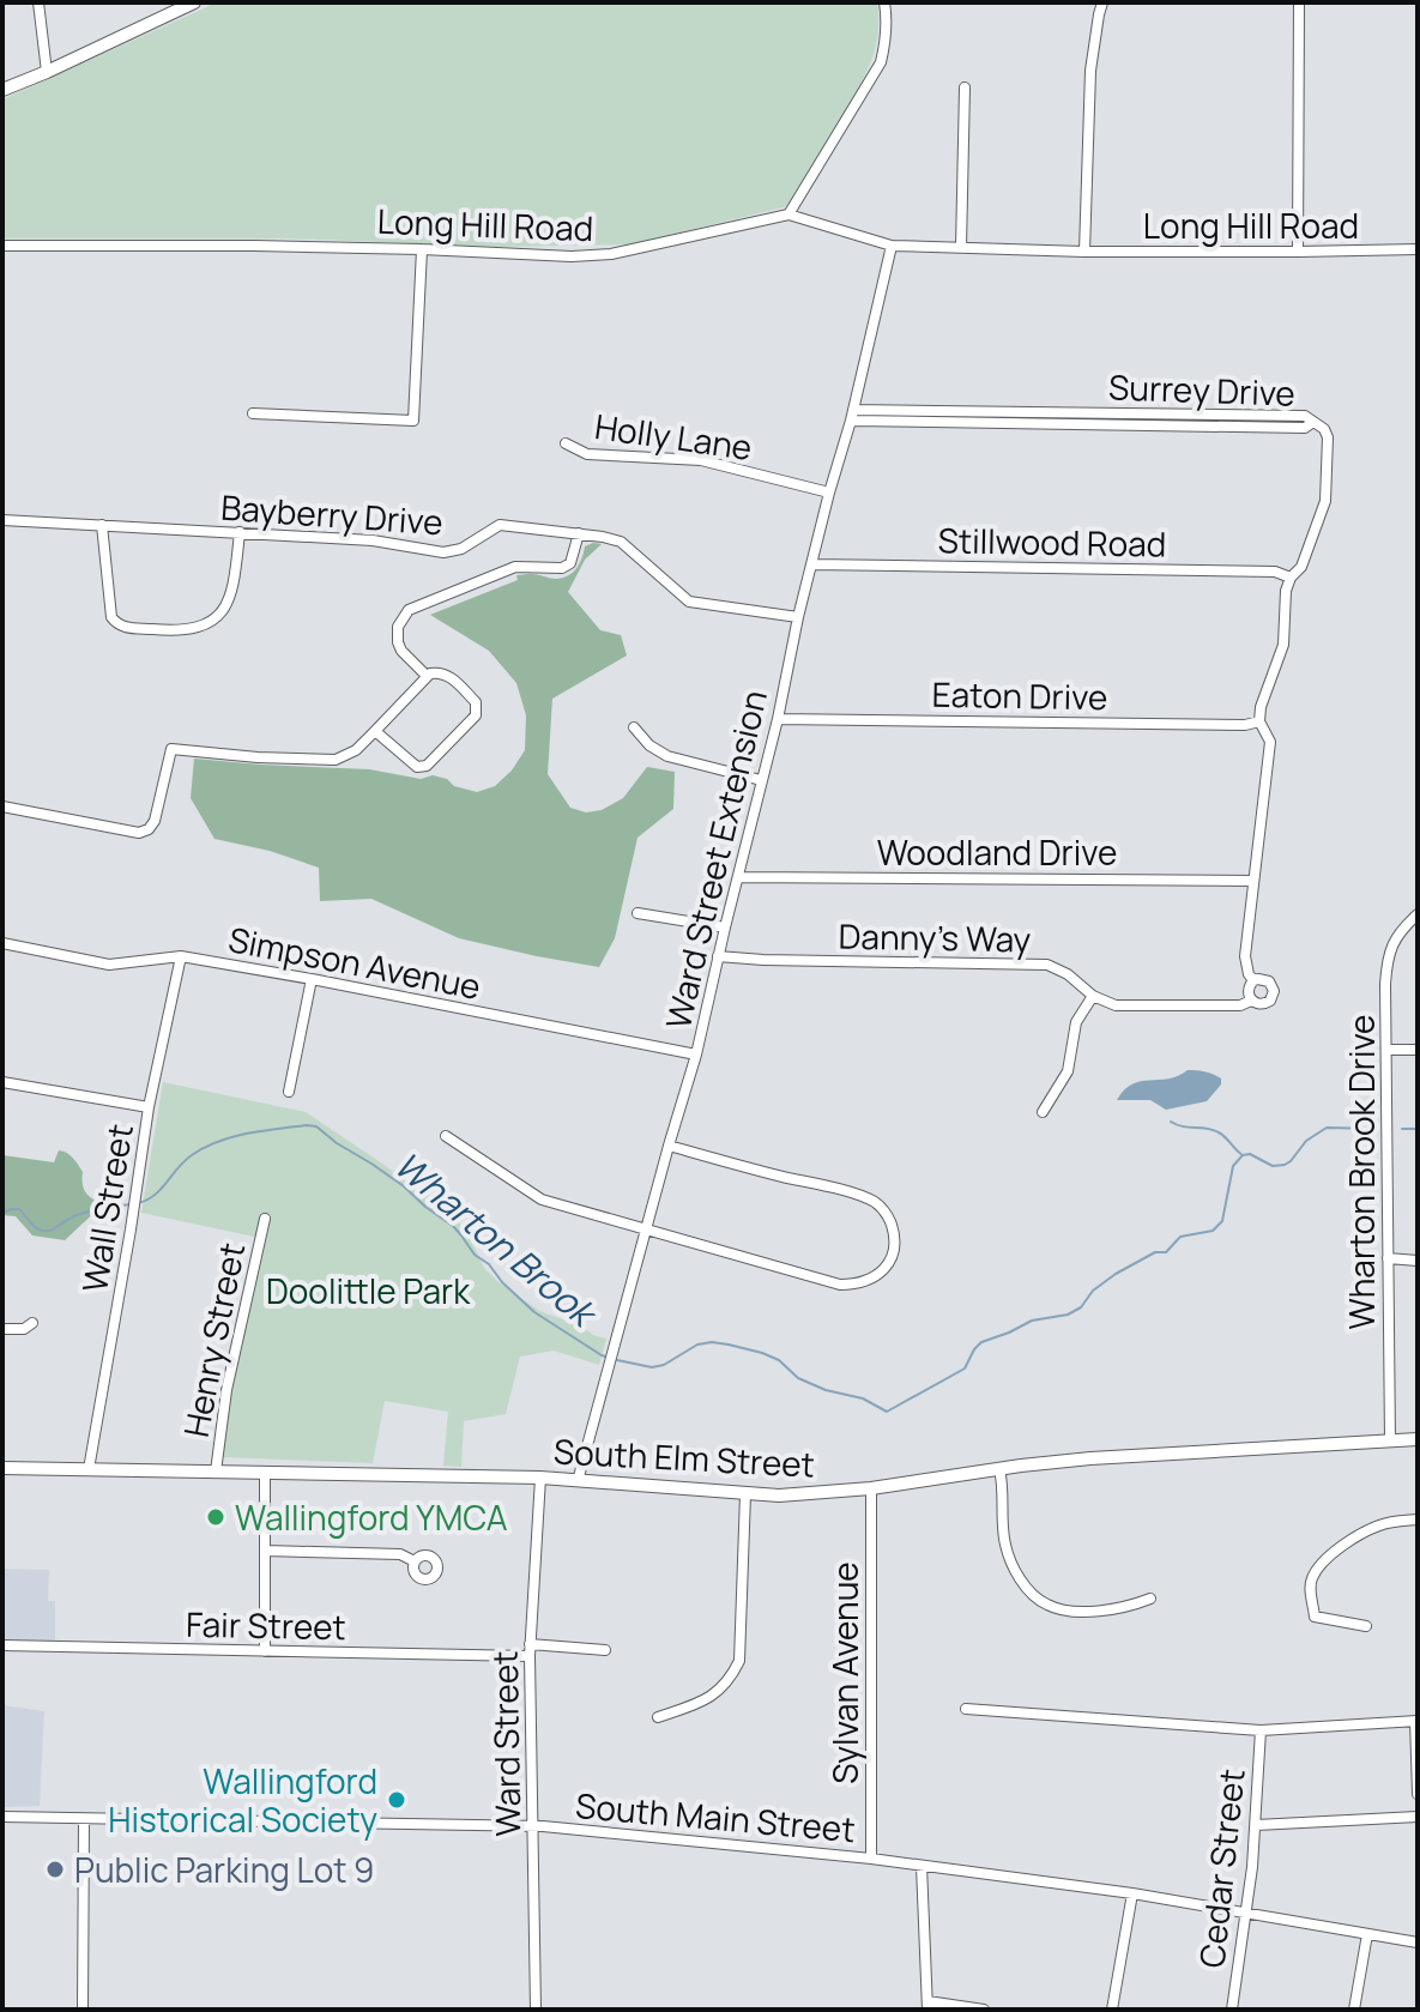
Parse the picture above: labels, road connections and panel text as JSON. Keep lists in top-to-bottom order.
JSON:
{
  "streets": {
    "main road": ["South Elm Street"],
    "street": [
      "Long Hill Road",
      "Surrey Drive",
      "Holly Lane",
      "Bayberry Drive",
      "Stillwood Road",
      "Eaton Drive",
      "Woodland Drive",
      "Ward Street Extension",
      "Danny's Way",
      "Simpson Avenue",
      "Wharton Brook Drive",
      "Wall Street",
      "Henry Street",
      "Fair Street",
      "Sylvan Avenue",
      "Ward Street",
      "South Main Street",
      "Cedar Street"
    ]
  },
  "crossings": [
    ["Long Hill Road", "Ward Street Extension"],
    ["Surrey Drive", "Stillwood Road"],
    ["Surrey Drive", "Ward Street Extension"],
    ["Holly Lane", "Ward Street Extension"],
    ["Bayberry Drive", "Ward Street Extension"],
    ["Stillwood Road", "Ward Street Extension"],
    ["Eaton Drive", "Ward Street Extension"],
    ["Woodland Drive", "Ward Street Extension"],
    ["Ward Street Extension", "Danny's Way"],
    ["Ward Street Extension", "Simpson Avenue"],
    ["Ward Street Extension", "South Elm Street"],
    ["Simpson Avenue", "Wall Street"],
    ["Wharton Brook Drive", "South Elm Street"],
    ["Wall Street", "South Elm Street"],
    ["Henry Street", "South Elm Street"],
    ["South Elm Street", "Sylvan Avenue"],
    ["South Elm Street", "Ward Street"],
    ["Fair Street", "Ward Street"],
    ["Sylvan Avenue", "South Main Street"],
    ["Ward Street", "South Main Street"],
    ["South Main Street", "Cedar Street"]
  ],
  "water": ["Wharton Brook"],
  "parks": ["Doolittle Park"],
  "places": ["Wallingford YMCA", "Wallingford Historical Society", "Public Parking Lot 9"]
}
